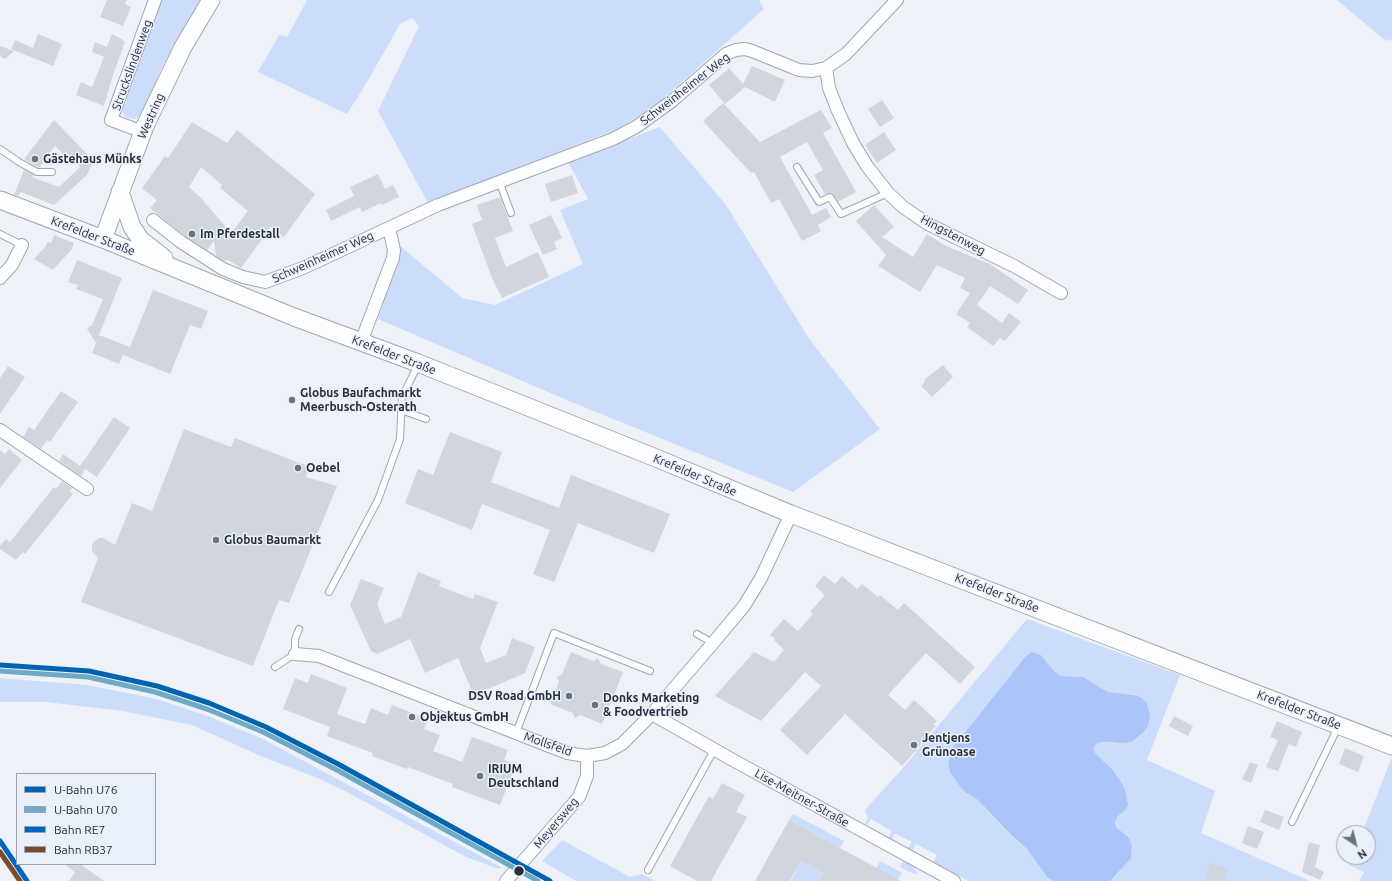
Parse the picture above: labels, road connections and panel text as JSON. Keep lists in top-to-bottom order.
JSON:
{
  "streets": {
    "main road": ["Westring", "Krefelder Straße"],
    "street": [
      "Struckslindenweg",
      "Schweinheimer Weg",
      "Hingstenweg",
      "Mollsfeld",
      "Lise-Meitner-Straße",
      "Meyersweg"
    ]
  },
  "crossings": [
    ["Struckslindenweg", "Westring"],
    ["Schweinheimer Weg", "Hingstenweg"],
    ["Schweinheimer Weg", "Krefelder Straße"],
    ["Westring", "Krefelder Straße"],
    ["Krefelder Straße", "Mollsfeld"],
    ["Mollsfeld", "Lise-Meitner-Straße"],
    ["Mollsfeld", "Meyersweg"]
  ],
  "places": [
    "Gästehaus Münks",
    "Im Pferdestall",
    "Globus Baufachmarkt Meerbusch-Osterath",
    "Oebel",
    "Globus Baumarkt",
    "DSV Road GmbH",
    "Donks Marketing & Foodvertrieb",
    "Objektus GmbH",
    "Jentjens Grünoase",
    "IRIUM Deutschland"
  ],
  "lines": [
    "metro line U76",
    "metro line U70",
    "rail line RE7",
    "rail line RB37"
  ],
  "legend": [
    "U-Bahn U76",
    "U-Bahn U70",
    "Bahn RE7",
    "Bahn RB37"
  ],
  "north": "bottom right"
}
